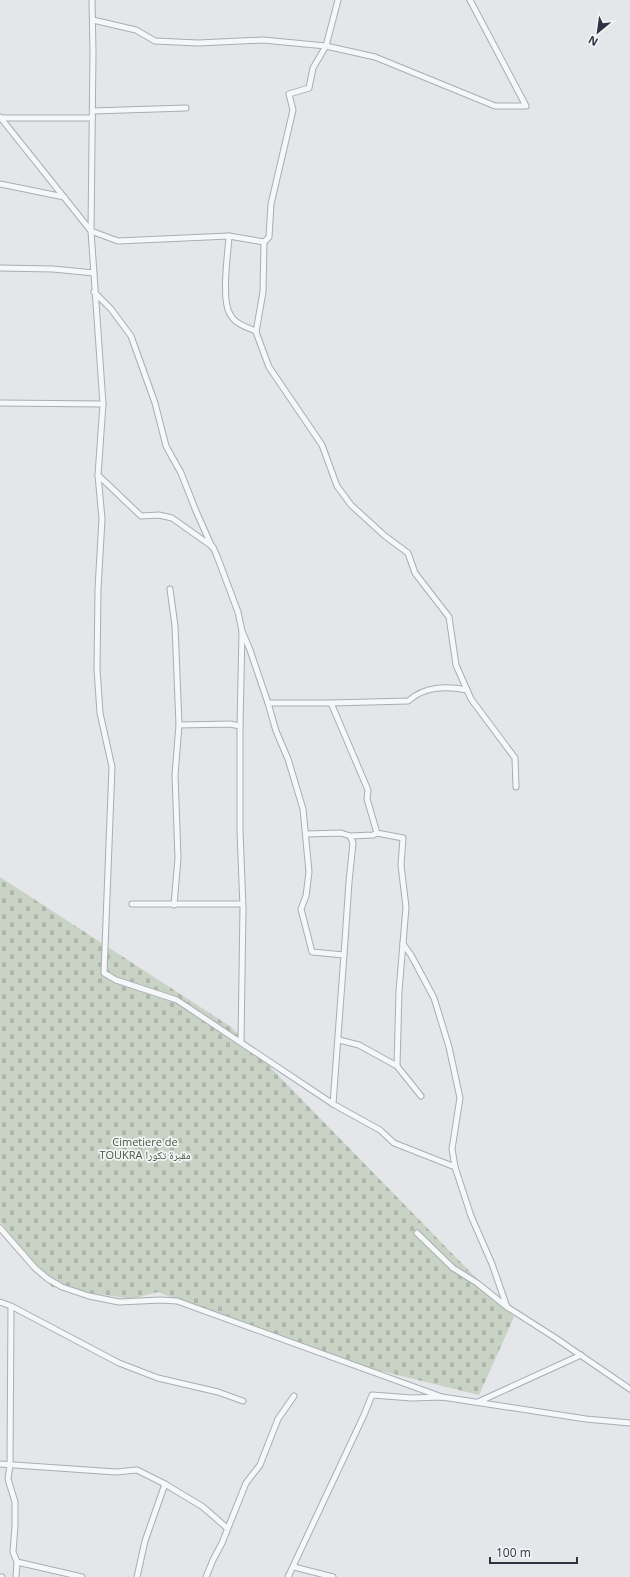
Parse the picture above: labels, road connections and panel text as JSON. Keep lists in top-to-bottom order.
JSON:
{
  "parks": ["Cimetiere de TOUKRA مقبرة تكورا"],
  "scale_bar": "100 m",
  "north": "bottom left"
}
